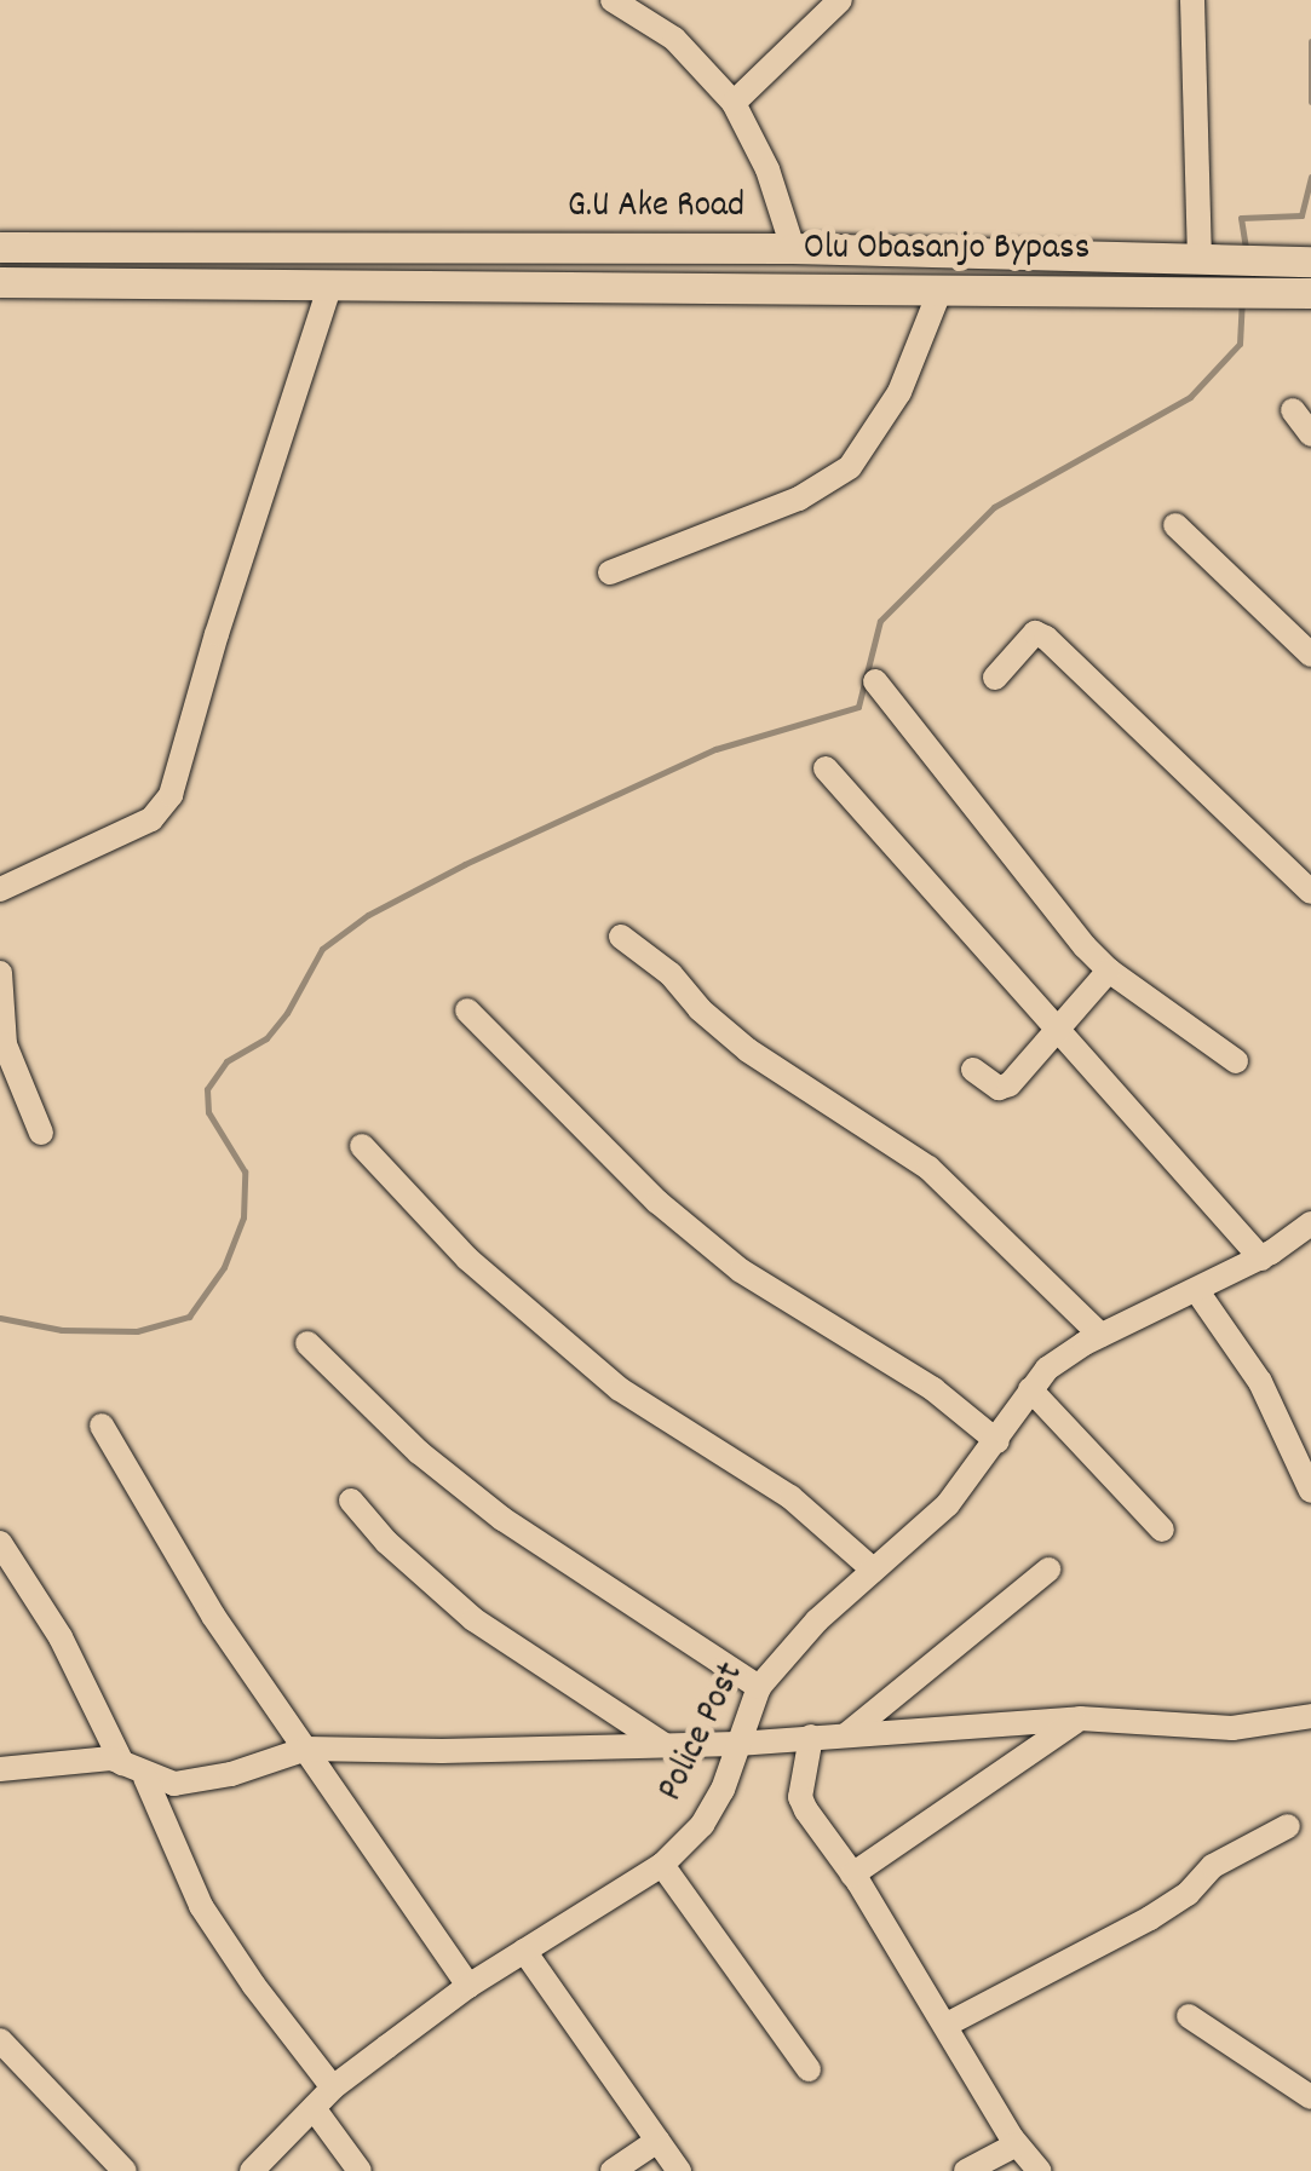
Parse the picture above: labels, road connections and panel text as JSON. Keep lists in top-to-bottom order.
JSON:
{
  "streets": {
    "main road": ["G.U Ake Road", "Olu Obasanjo Bypass"],
    "street": ["Police Post"]
  }
}
